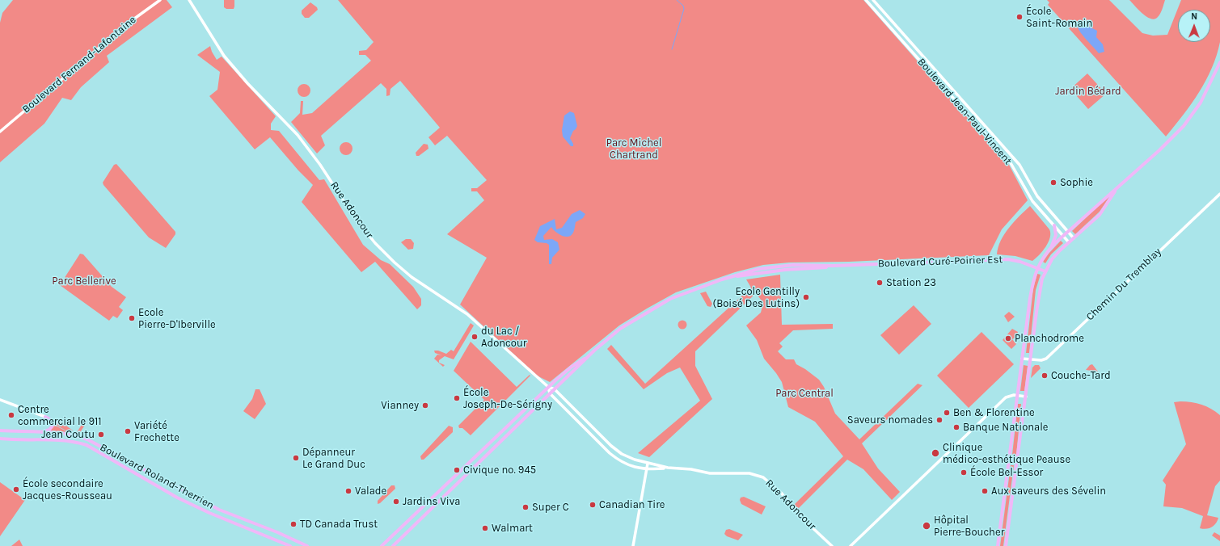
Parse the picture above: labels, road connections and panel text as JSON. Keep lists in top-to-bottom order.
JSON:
{
  "streets": {
    "main road": ["Boulevard Curé-Poirier Est", "Boulevard Roland-Therrien"],
    "street": [
      "Boulevard Fernand-Lafontaine",
      "Boulevard Jean-Paul-Vincent",
      "Rue Adoncour",
      "Chemin Du Tremblay"
    ]
  },
  "crossings": [
    ["Rue Adoncour", "Boulevard Curé-Poirier Est"]
  ],
  "parks": [
    "Jardin Bédard",
    "Parc Michel Chartrand",
    "Parc Bellerive",
    "Parc Central"
  ],
  "places": [
    "École Saint-Romain",
    "Sophie",
    "Station 23",
    "Ecole Gentilly (Boisé Des Lutins)",
    "Ecole Pierre-D'Iberville",
    "du Lac / Adoncour",
    "Planchodrome",
    "Couche-Tard",
    "École Joseph-De-Sérigny",
    "Vianney",
    "Ben & Florentine",
    "Centre commercial le 911",
    "Saveurs nomades",
    "Banque Nationale",
    "Variété Frechette",
    "Jean Coutu",
    "Clinique médico-esthétique Peause",
    "Dépanneur Le Grand Duc",
    "Civique no. 945",
    "École Bel-Essor",
    "École secondaire Jacques-Rousseau",
    "Valade",
    "Aux saveurs des Sévelin",
    "Jardins Viva",
    "Canadian Tire",
    "Super C",
    "TD Canada Trust",
    "Hôpital Pierre-Boucher",
    "Walmart"
  ],
  "north": "top"
}
